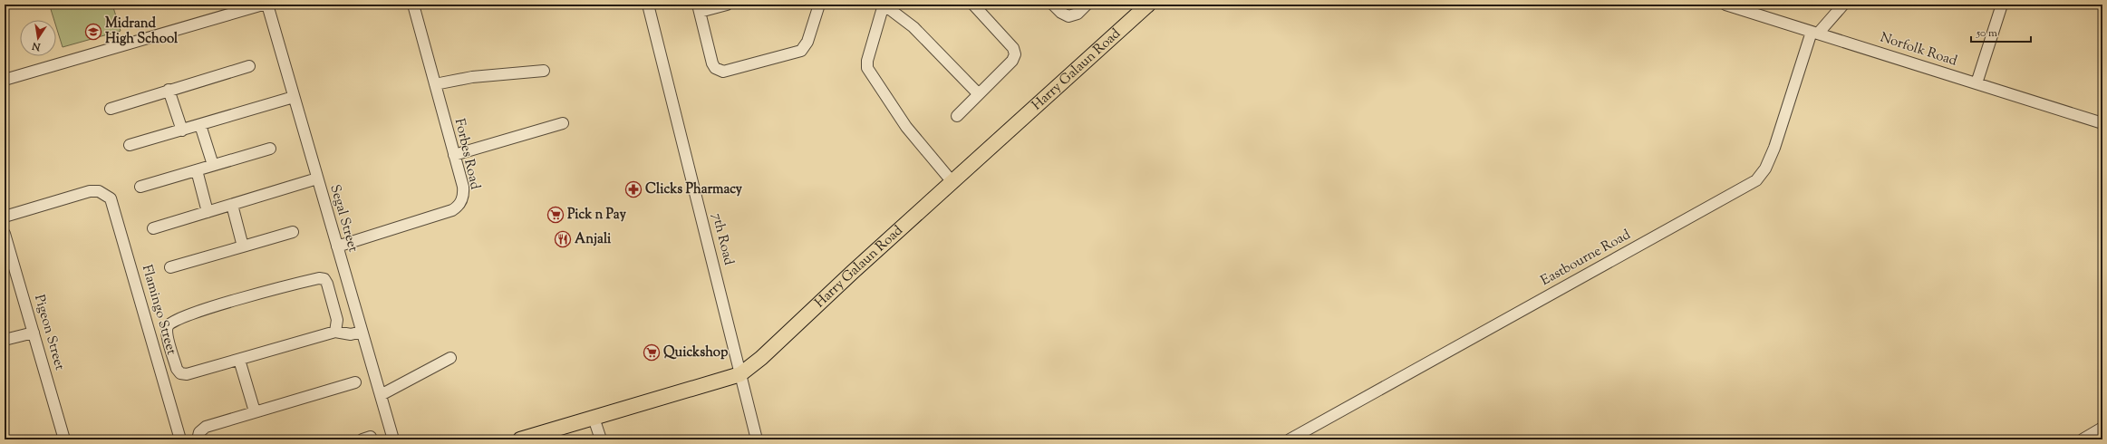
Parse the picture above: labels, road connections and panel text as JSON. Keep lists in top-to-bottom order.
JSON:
{
  "streets": {
    "main road": ["Harry Galaun Road"],
    "street": [
      "Norfolk Road",
      "Forbes Road",
      "Segal Street",
      "7th Road",
      "Eastbourne Road",
      "Flamingo Street",
      "Pigeon Street"
    ]
  },
  "crossings": [
    ["Norfolk Road", "Eastbourne Road"],
    ["Harry Galaun Road", "7th Road"],
    ["Forbes Road", "Segal Street"]
  ],
  "places": {
    "school or university": ["Midrand High School"],
    "pharmacy": ["Clicks Pharmacy"],
    "supermarket": ["Pick n Pay", "Quickshop"],
    "restaurant": ["Anjali"]
  },
  "scale_bar": "50 m",
  "north": "bottom"
}
